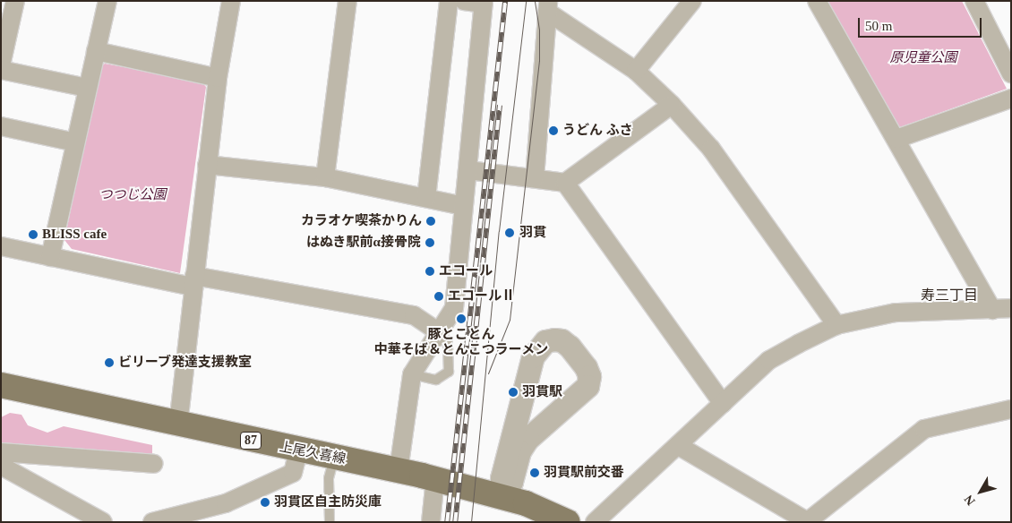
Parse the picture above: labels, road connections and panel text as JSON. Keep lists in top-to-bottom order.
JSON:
{
  "streets": {
    "main road": ["87", "上尾久喜線"]
  },
  "districts": ["寿三丁目"],
  "parks": ["原児童公園", "つつじ公園"],
  "places": [
    "うどん ふさ",
    "カラオケ喫茶かりん",
    "羽貫",
    "BLISS cafe",
    "はぬき駅前α接骨院",
    "エコール",
    "エコールⅡ",
    "豚とことん 中華そば＆とんこつラーメン",
    "ビリーブ発達支援教室",
    "羽貫駅",
    "羽貫駅前交番",
    "羽貫区自主防災庫"
  ],
  "scale_bar": "50 m",
  "north": "bottom left"
}
